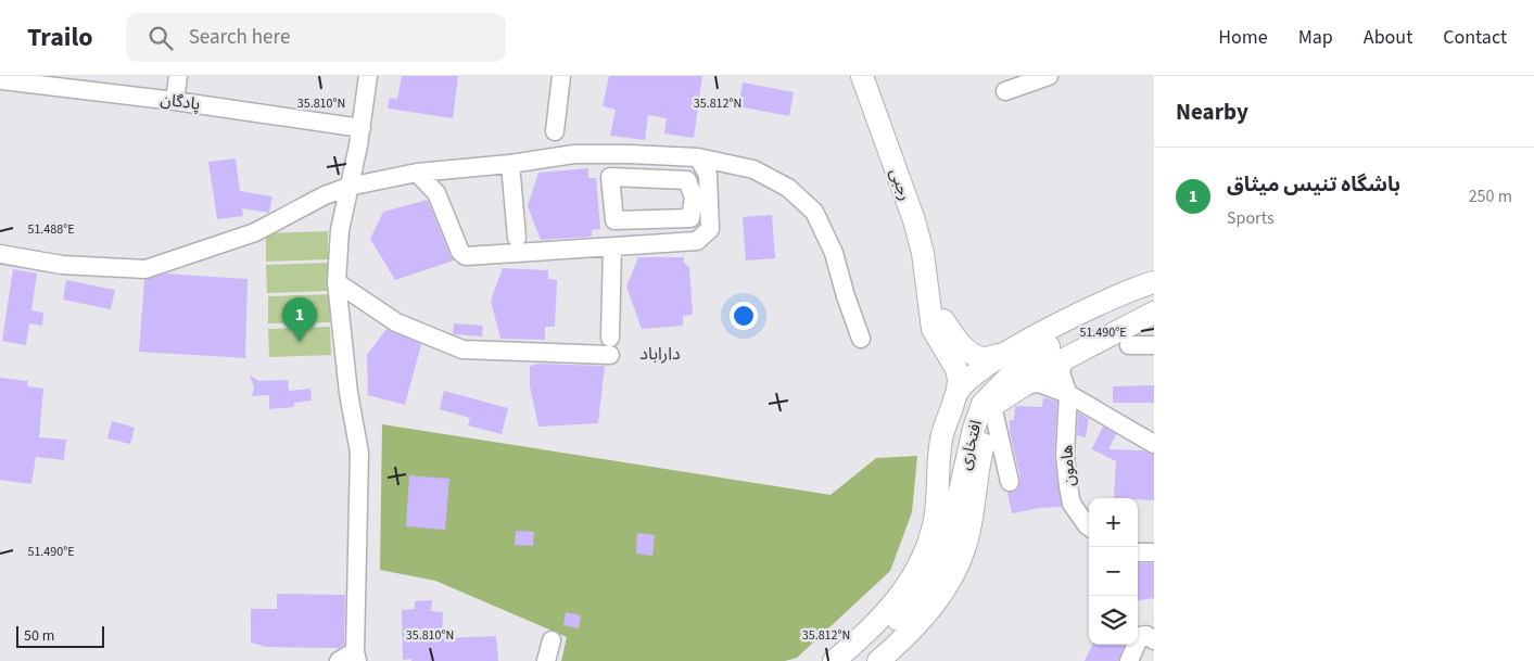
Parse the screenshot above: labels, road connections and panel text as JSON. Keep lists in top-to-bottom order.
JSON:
{
  "streets": {
    "main road": ["رجبی", "افتخاری"],
    "street": ["پادگان", "هامون"]
  },
  "crossings": [
    ["افتخاری", "هامون"]
  ],
  "districts": ["داراباد"],
  "scale_bar": "50 m",
  "page": {
    "header": "Trailo",
    "search": "Search here",
    "nav": [
      "Home",
      "Map",
      "About",
      "Contact"
    ],
    "heading": "Nearby",
    "list": [
      {
        "mark": "1",
        "name": "باشگاه تنيس ميثاق",
        "note": "Sports",
        "value": "250 m"
      }
    ],
    "pins": "1",
    "map_buttons": ["+", "−"],
    "scale": "50 m"
  },
  "coordinates": [
    "35.810°N",
    "35.812°N",
    "51.488°E",
    "51.490°E"
  ]
}
